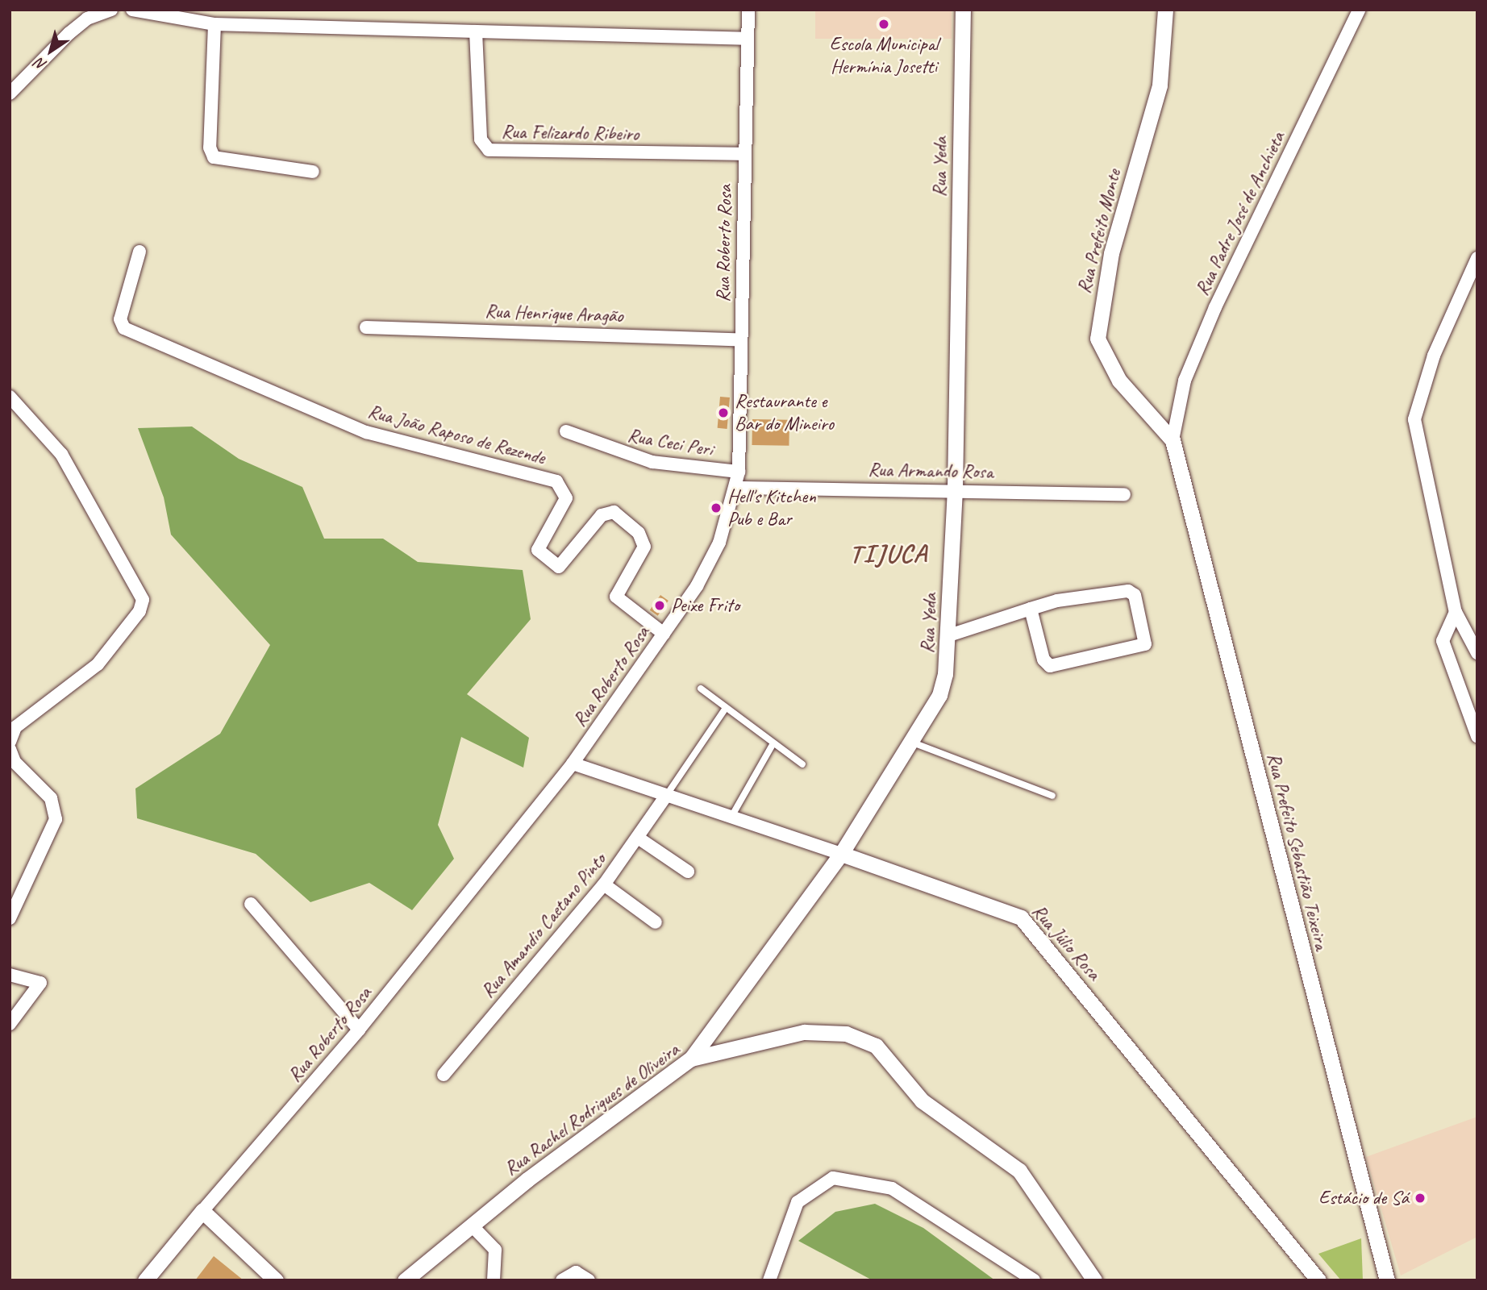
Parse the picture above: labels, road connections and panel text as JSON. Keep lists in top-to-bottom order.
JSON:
{
  "streets": {
    "street": [
      "Rua Felizardo Ribeiro",
      "Rua Yeda",
      "Rua Padre José de Anchieta",
      "Rua Prefeito Monte",
      "Rua Roberto Rosa",
      "Rua Henrique Aragão",
      "Rua João Raposo de Rezende",
      "Rua Ceci Peri",
      "Rua Armando Rosa",
      "Rua Prefeito Sebastião Teixeira",
      "Rua Amandio Caetano Pinto",
      "Rua Júlio Rosa",
      "Rua Rachel Rodrigues de Oliveira"
    ]
  },
  "crossings": [
    ["Rua Felizardo Ribeiro", "Rua Roberto Rosa"],
    ["Rua Yeda", "Rua Armando Rosa"],
    ["Rua Yeda", "Rua Júlio Rosa"],
    ["Rua Yeda", "Rua Rachel Rodrigues de Oliveira"],
    ["Rua Padre José de Anchieta", "Rua Prefeito Monte"],
    ["Rua Padre José de Anchieta", "Rua Prefeito Sebastião Teixeira"],
    ["Rua Prefeito Monte", "Rua Prefeito Sebastião Teixeira"],
    ["Rua Roberto Rosa", "Rua Henrique Aragão"],
    ["Rua Roberto Rosa", "Rua João Raposo de Rezende"],
    ["Rua Roberto Rosa", "Rua Ceci Peri"],
    ["Rua Roberto Rosa", "Rua Armando Rosa"],
    ["Rua Roberto Rosa", "Rua Júlio Rosa"],
    ["Rua Amandio Caetano Pinto", "Rua Júlio Rosa"]
  ],
  "districts": ["TIJUCA"],
  "places": [
    "Escola Municipal Hermínia Josetti",
    "Restaurante e Bar do Mineiro",
    "Hell's Kitchen Pub e Bar",
    "Peixe Frito",
    "Estácio de Sá"
  ],
  "north": "bottom left"
}
